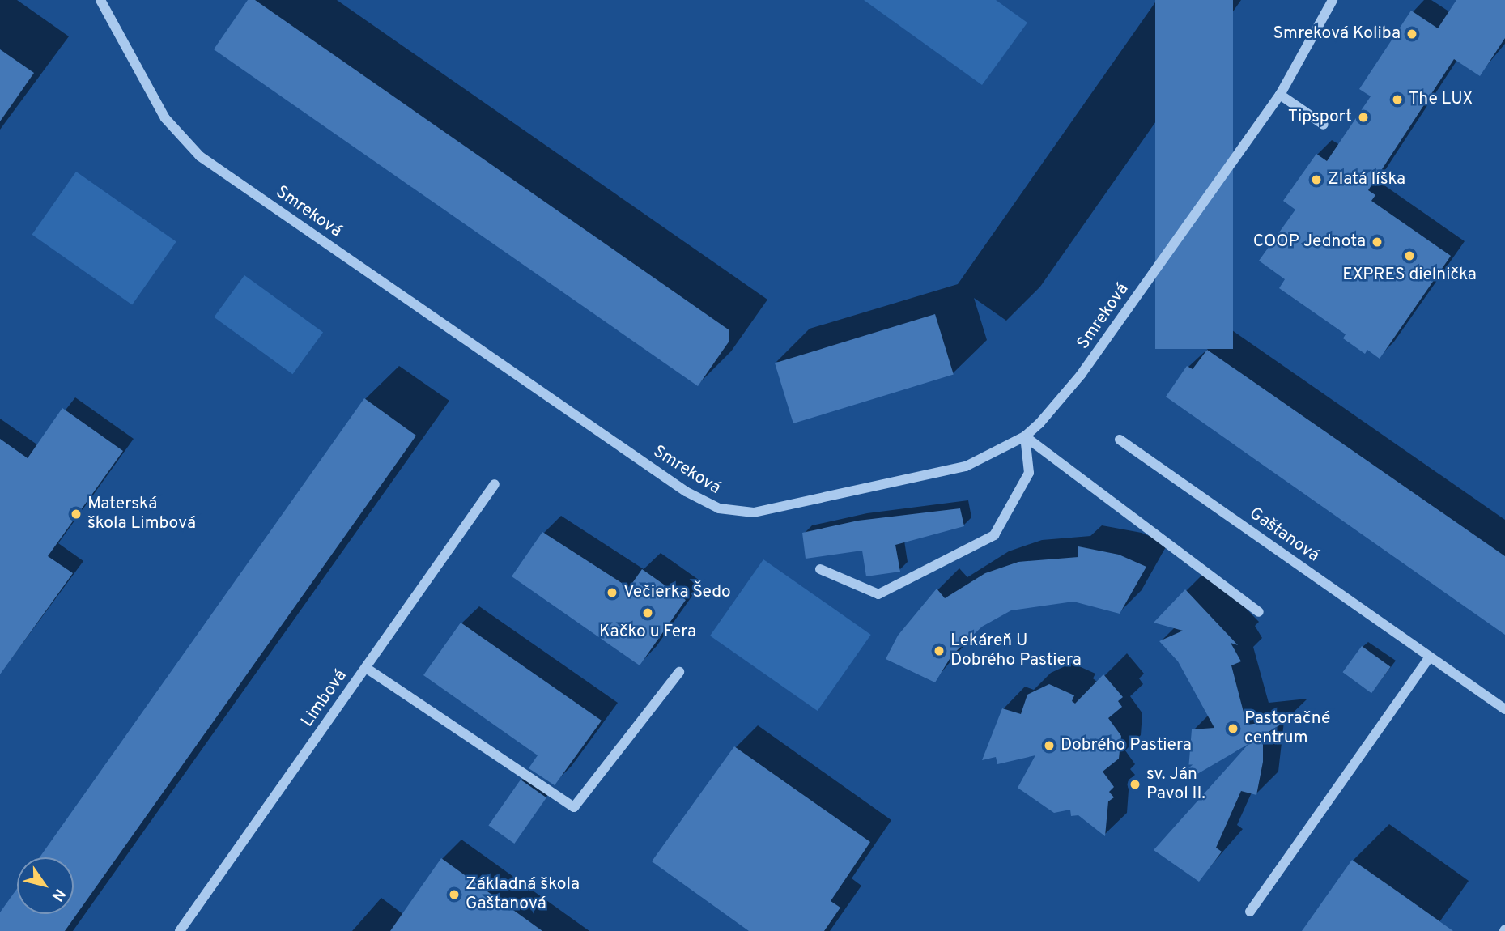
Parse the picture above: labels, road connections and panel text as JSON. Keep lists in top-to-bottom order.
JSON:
{
  "streets": {
    "street": ["Smreková", "Gaštanová", "Limbová"]
  },
  "places": [
    "Smreková Koliba",
    "The LUX",
    "Tipsport",
    "Zlatá líška",
    "COOP Jednota",
    "EXPRES dielnička",
    "Materská škola Limbová",
    "Večierka Šedo",
    "Kačko u Fera",
    "Lekáreň U Dobrého Pastiera",
    "Pastoračné centrum",
    "Dobrého Pastiera",
    "sv. Ján Pavol II.",
    "Základná škola Gaštanová"
  ],
  "north": "bottom right"
}
